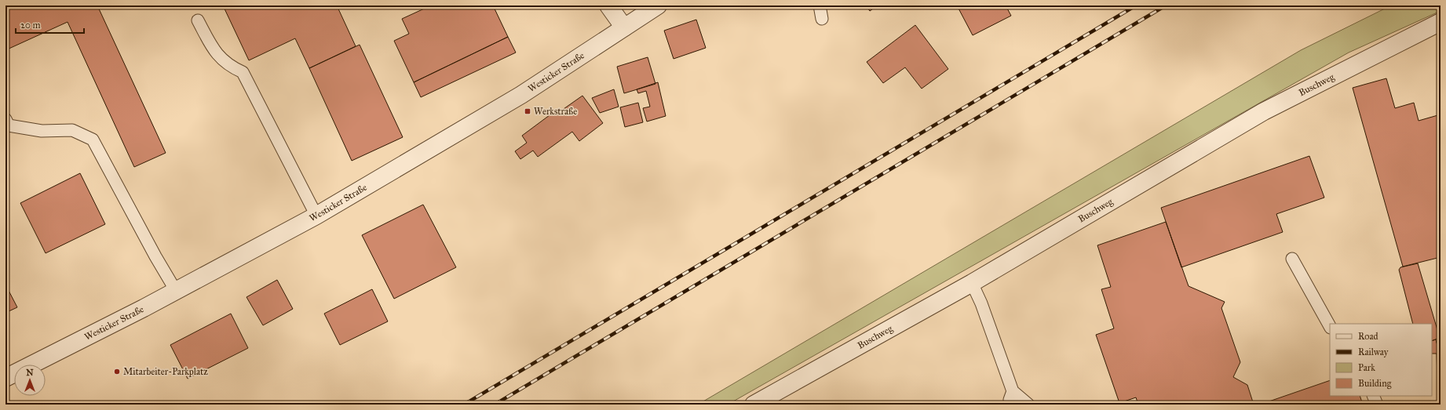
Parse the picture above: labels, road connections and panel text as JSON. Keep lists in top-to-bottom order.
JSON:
{
  "streets": {
    "street": ["Westicker Straße", "Buschweg"]
  },
  "places": {
    "transit": ["Werkstraße"],
    "other": ["Mitarbeiter-Parkplatz"]
  },
  "legend": [
    "Road",
    "Railway",
    "Park",
    "Building"
  ],
  "scale_bar": "20 m",
  "north": "top"
}
